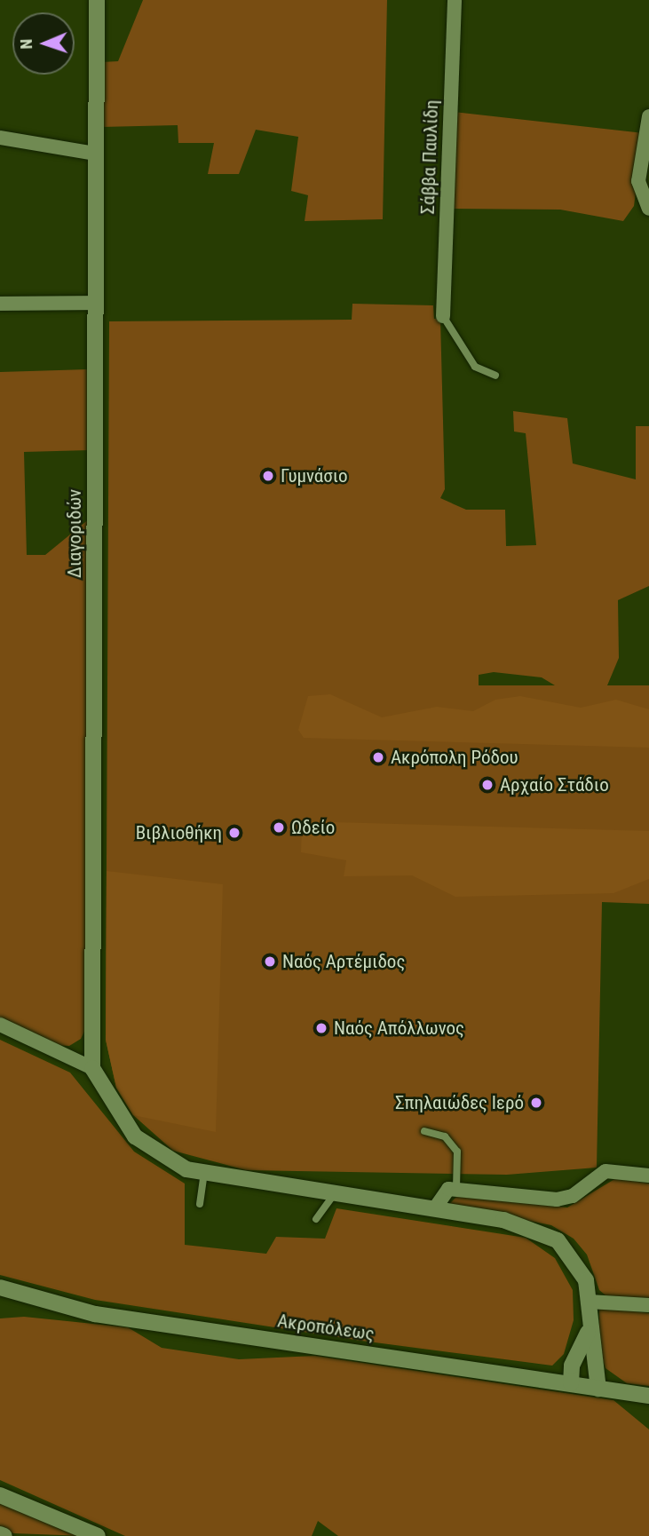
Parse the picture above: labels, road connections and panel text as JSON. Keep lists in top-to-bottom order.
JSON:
{
  "streets": {
    "street": ["Σάββα Παυλίδη", "Διαγοριδών", "Ακροπόλεως"]
  },
  "places": [
    "Γυμνάσιο",
    "Ακρόπολη Ρόδου",
    "Αρχαίο Στάδιο",
    "Ωδείο",
    "Βιβλιοθήκη",
    "Ναός Αρτέμιδος",
    "Ναός Απόλλωνος",
    "Σπηλαιώδες Ιερό"
  ],
  "north": "left"
}
